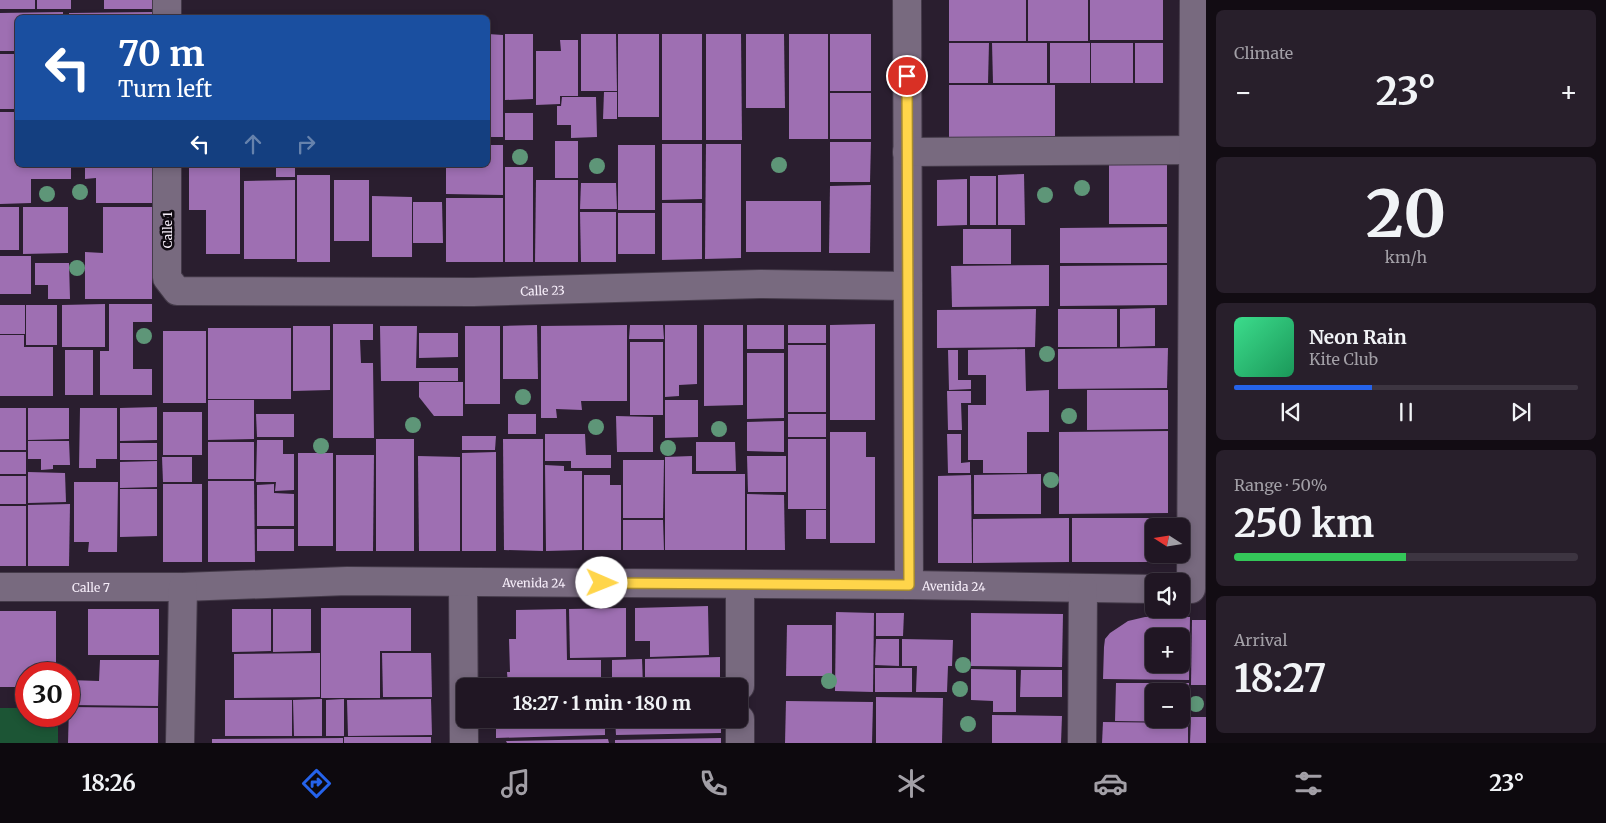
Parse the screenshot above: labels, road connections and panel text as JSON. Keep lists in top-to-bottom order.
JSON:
{
  "streets": {
    "street": [
      "Calle 1",
      "Calle 23",
      "Avenida 24",
      "Calle 7"
    ]
  },
  "crossings": [
    ["Calle 1", "Calle 23"],
    ["Avenida 24", "Calle 7"]
  ],
  "north": "left",
  "page": {
    "tile": [
      "Climate",
      ["20", "km/h"],
      ["Range · 50%", "250 km"],
      ["Arrival", "18:27"]
    ],
    "turn": ["70 m", "Turn left"],
    "heat": ["−", "23°", "+"],
    "song": ["Neon Rain", "Kite Club"],
    "map_buttons": ["+", "−"],
    "limit": "30",
    "trip": "18:27 · 1 min · 180 m",
    "tabs": ["18:26", "23°"]
  }
}
